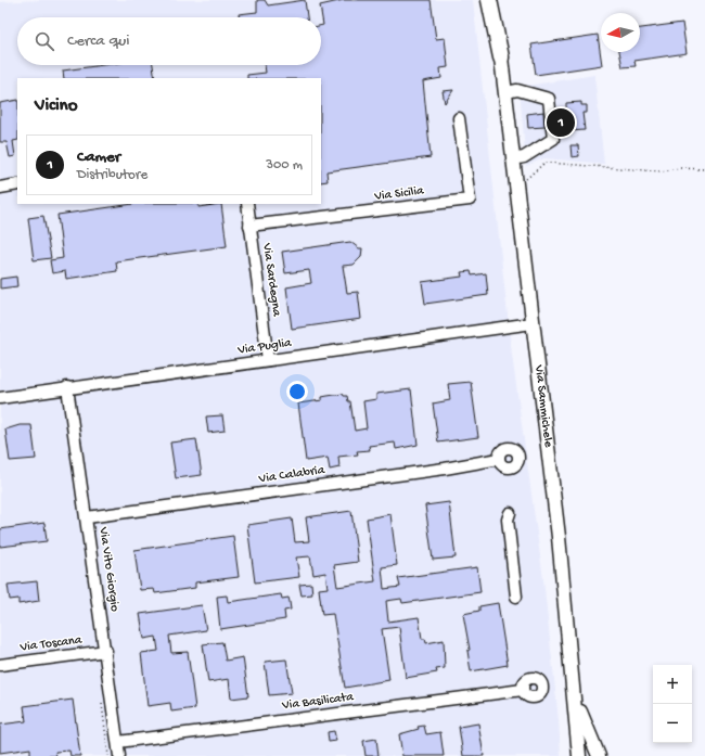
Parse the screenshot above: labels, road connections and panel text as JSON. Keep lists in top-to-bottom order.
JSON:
{
  "streets": {
    "main road": ["Via Sammichele"],
    "street": [
      "Via Sicilia",
      "Via Sardegna",
      "Via Puglia",
      "Via Calabria",
      "Via Vito Giorgio",
      "Via Toscana",
      "Via Basilicata"
    ]
  },
  "crossings": [
    ["Via Sicilia", "Via Sardegna"],
    ["Via Sardegna", "Via Puglia"],
    ["Via Puglia", "Via Sammichele"],
    ["Via Puglia", "Via Vito Giorgio"],
    ["Via Calabria", "Via Vito Giorgio"],
    ["Via Vito Giorgio", "Via Toscana"],
    ["Via Vito Giorgio", "Via Basilicata"]
  ],
  "north": "left",
  "page": {
    "search": "Cerca qui",
    "heading": "Vicino",
    "pins": "1",
    "list": [
      {
        "mark": "1",
        "name": "Camer",
        "note": "Distributore",
        "value": "300 m"
      }
    ],
    "map_buttons": ["+", "−"]
  }
}
